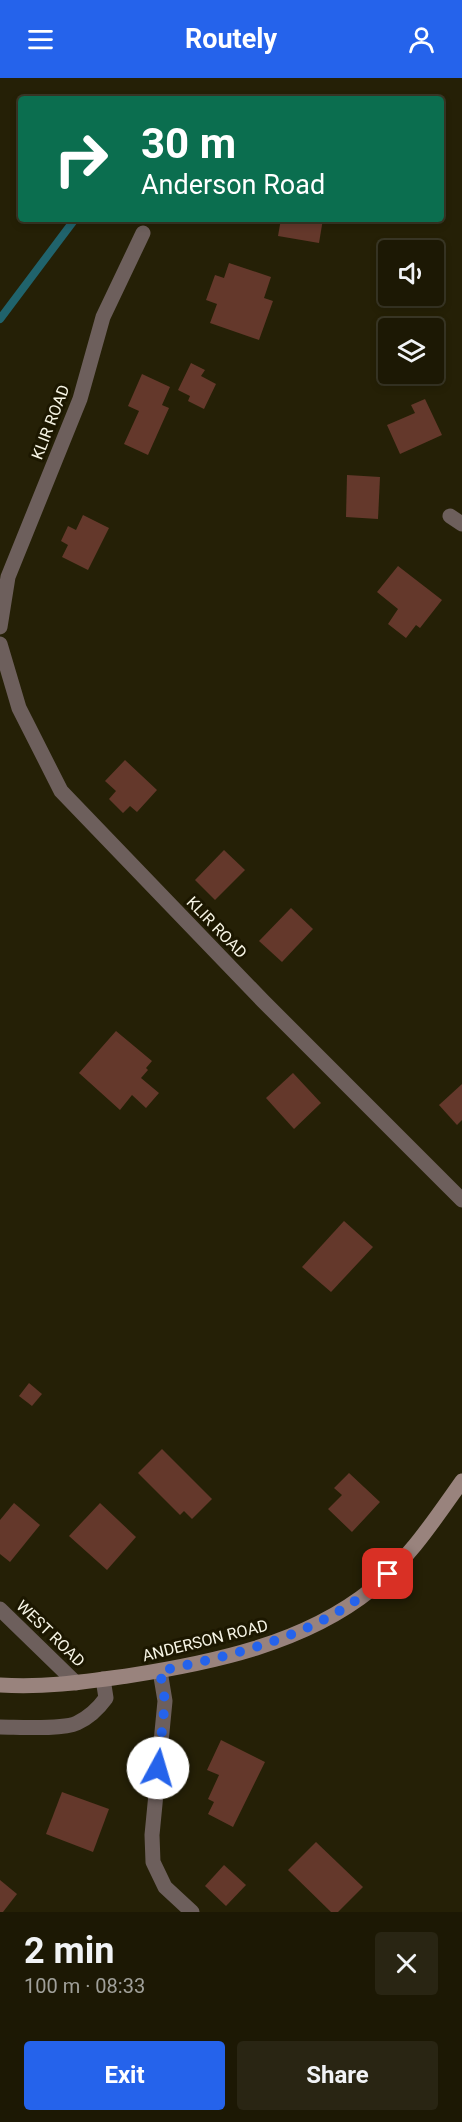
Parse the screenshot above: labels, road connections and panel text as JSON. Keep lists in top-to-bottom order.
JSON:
{
  "streets": {
    "street": ["KLIR ROAD", "WEST ROAD", "ANDERSON ROAD"]
  },
  "crossings": [
    ["WEST ROAD", "ANDERSON ROAD"]
  ],
  "page": {
    "header": "Routely",
    "turn": ["30 m", "Anderson Road"],
    "heading": ["2 min", "100 m · 08:33"],
    "buttons": ["Exit", "Share"]
  }
}
